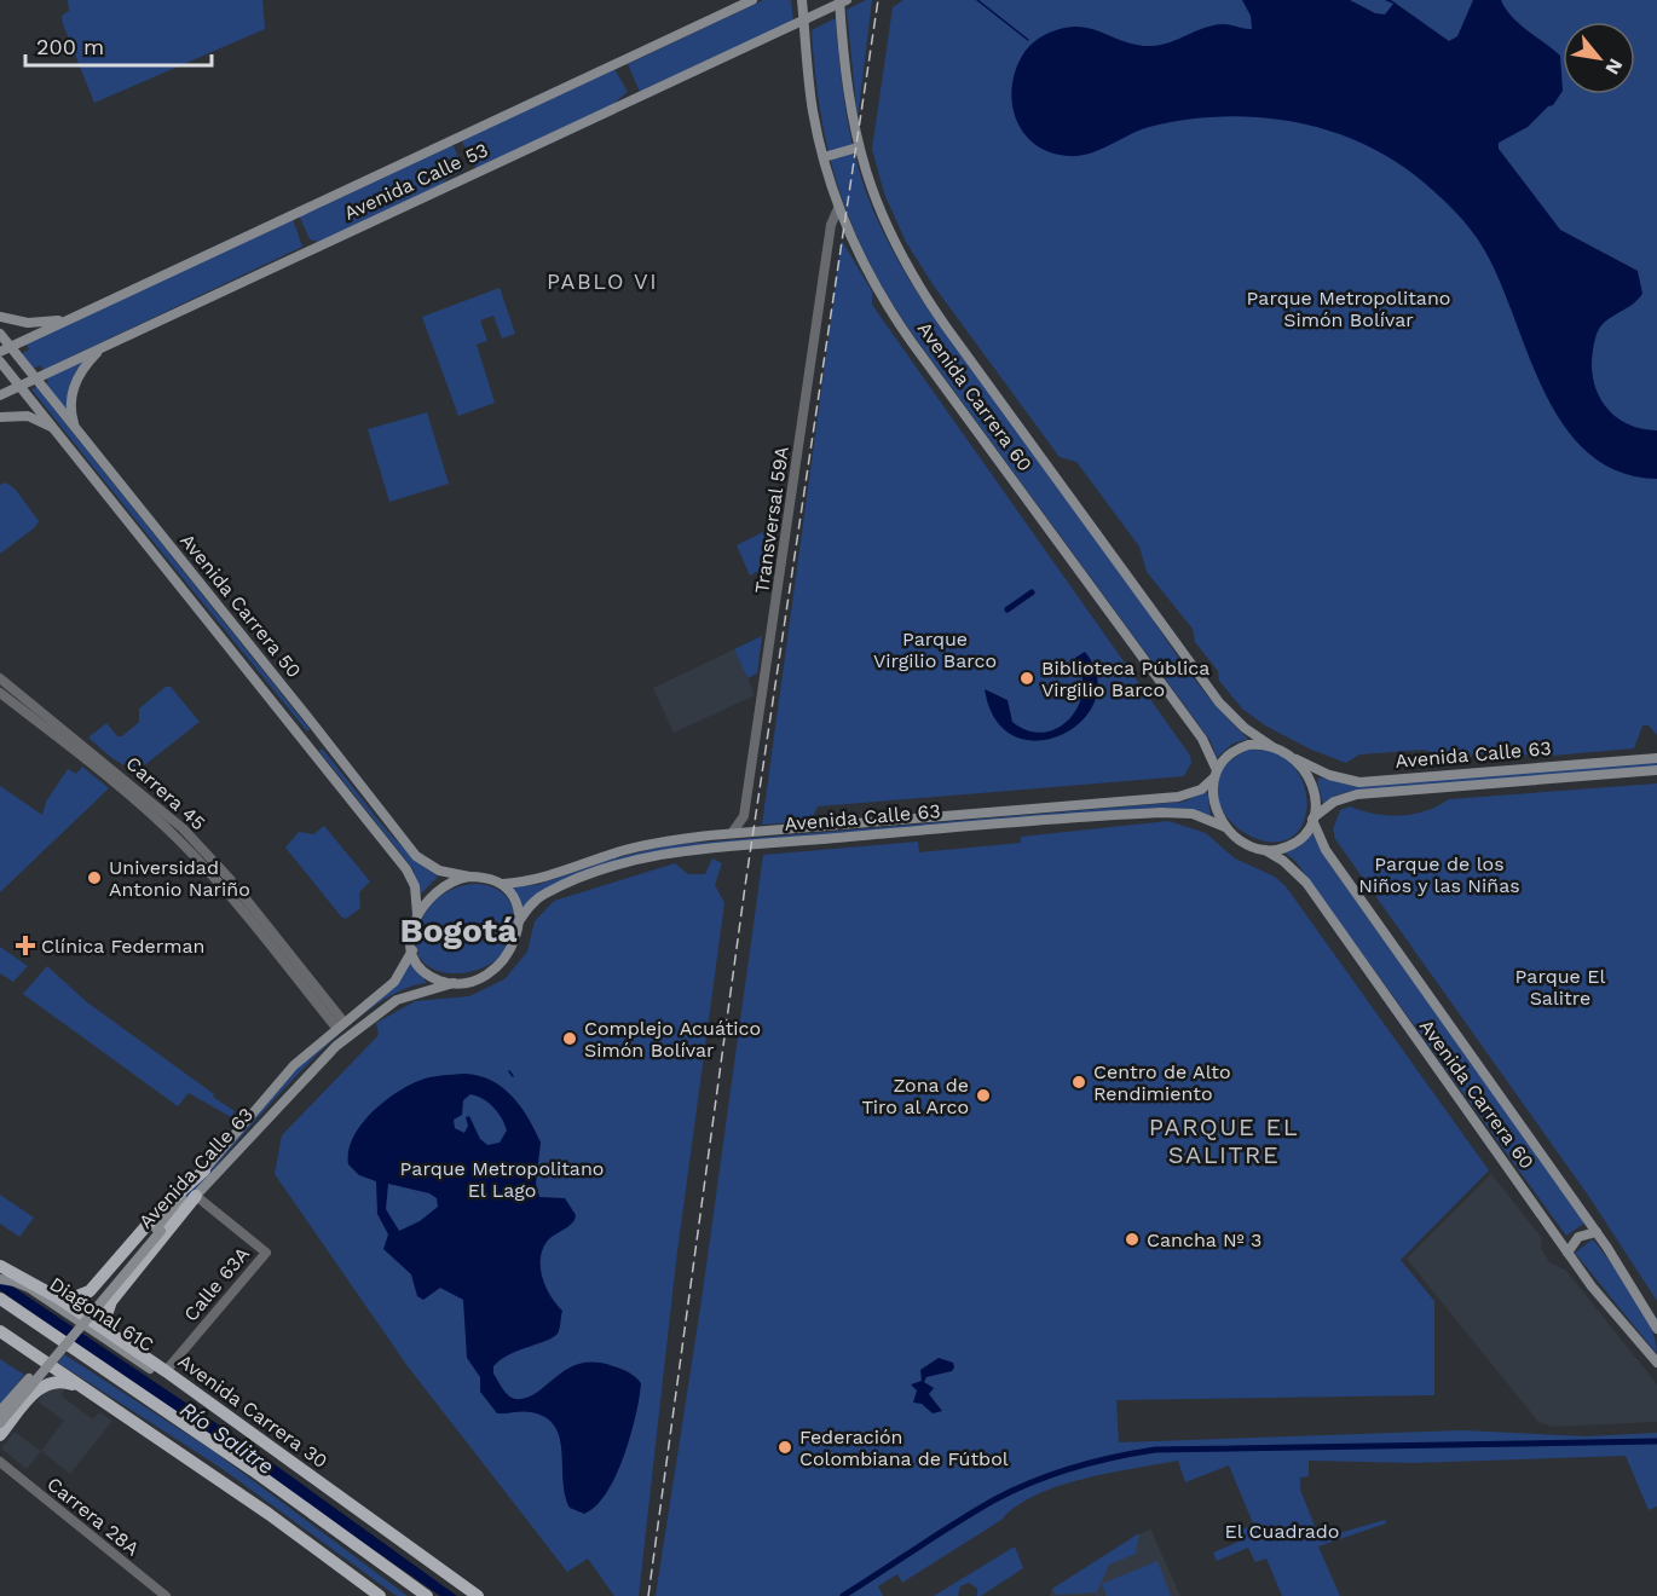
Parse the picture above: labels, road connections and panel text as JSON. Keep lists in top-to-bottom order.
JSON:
{
  "streets": {
    "highway": ["Avenida Carrera 30"],
    "main road": [
      "Avenida Calle 53",
      "Avenida Carrera 60",
      "Avenida Carrera 50",
      "Avenida Calle 63",
      "Diagonal 61C"
    ],
    "street": [
      "Transversal 59A",
      "Carrera 45",
      "Calle 63A",
      "Carrera 28A"
    ]
  },
  "crossings": [
    ["Avenida Calle 53", "Avenida Carrera 60"],
    ["Avenida Calle 53", "Avenida Carrera 50"],
    ["Avenida Carrera 60", "Transversal 59A"],
    ["Avenida Carrera 60", "Avenida Calle 63"],
    ["Transversal 59A", "Avenida Calle 63"],
    ["Avenida Carrera 50", "Avenida Calle 63"],
    ["Avenida Calle 63", "Carrera 45"],
    ["Avenida Calle 63", "Calle 63A"],
    ["Calle 63A", "Avenida Carrera 30"],
    ["Diagonal 61C", "Avenida Carrera 30"]
  ],
  "districts": ["PABLO VI", "Bogotá", "PARQUE EL SALITRE"],
  "water": ["Río Salitre"],
  "parks": [
    "Parque Metropolitano Simón Bolívar",
    "Parque Virgilio Barco",
    "Parque de los Niños y las Niñas",
    "Parque El Salitre",
    "Parque Metropolitano El Lago",
    "El Cuadrado"
  ],
  "places": {
    "other": [
      "Biblioteca Pública Virgilio Barco",
      "Universidad Antonio Nariño",
      "Complejo Acuático Simón Bolívar",
      "Centro de Alto Rendimiento",
      "Zona de Tiro al Arco",
      "Cancha Nº 3",
      "Federación Colombiana de Fútbol"
    ],
    "health": ["Clínica Federman"]
  },
  "scale_bar": "200 m",
  "north": "bottom right"
}
